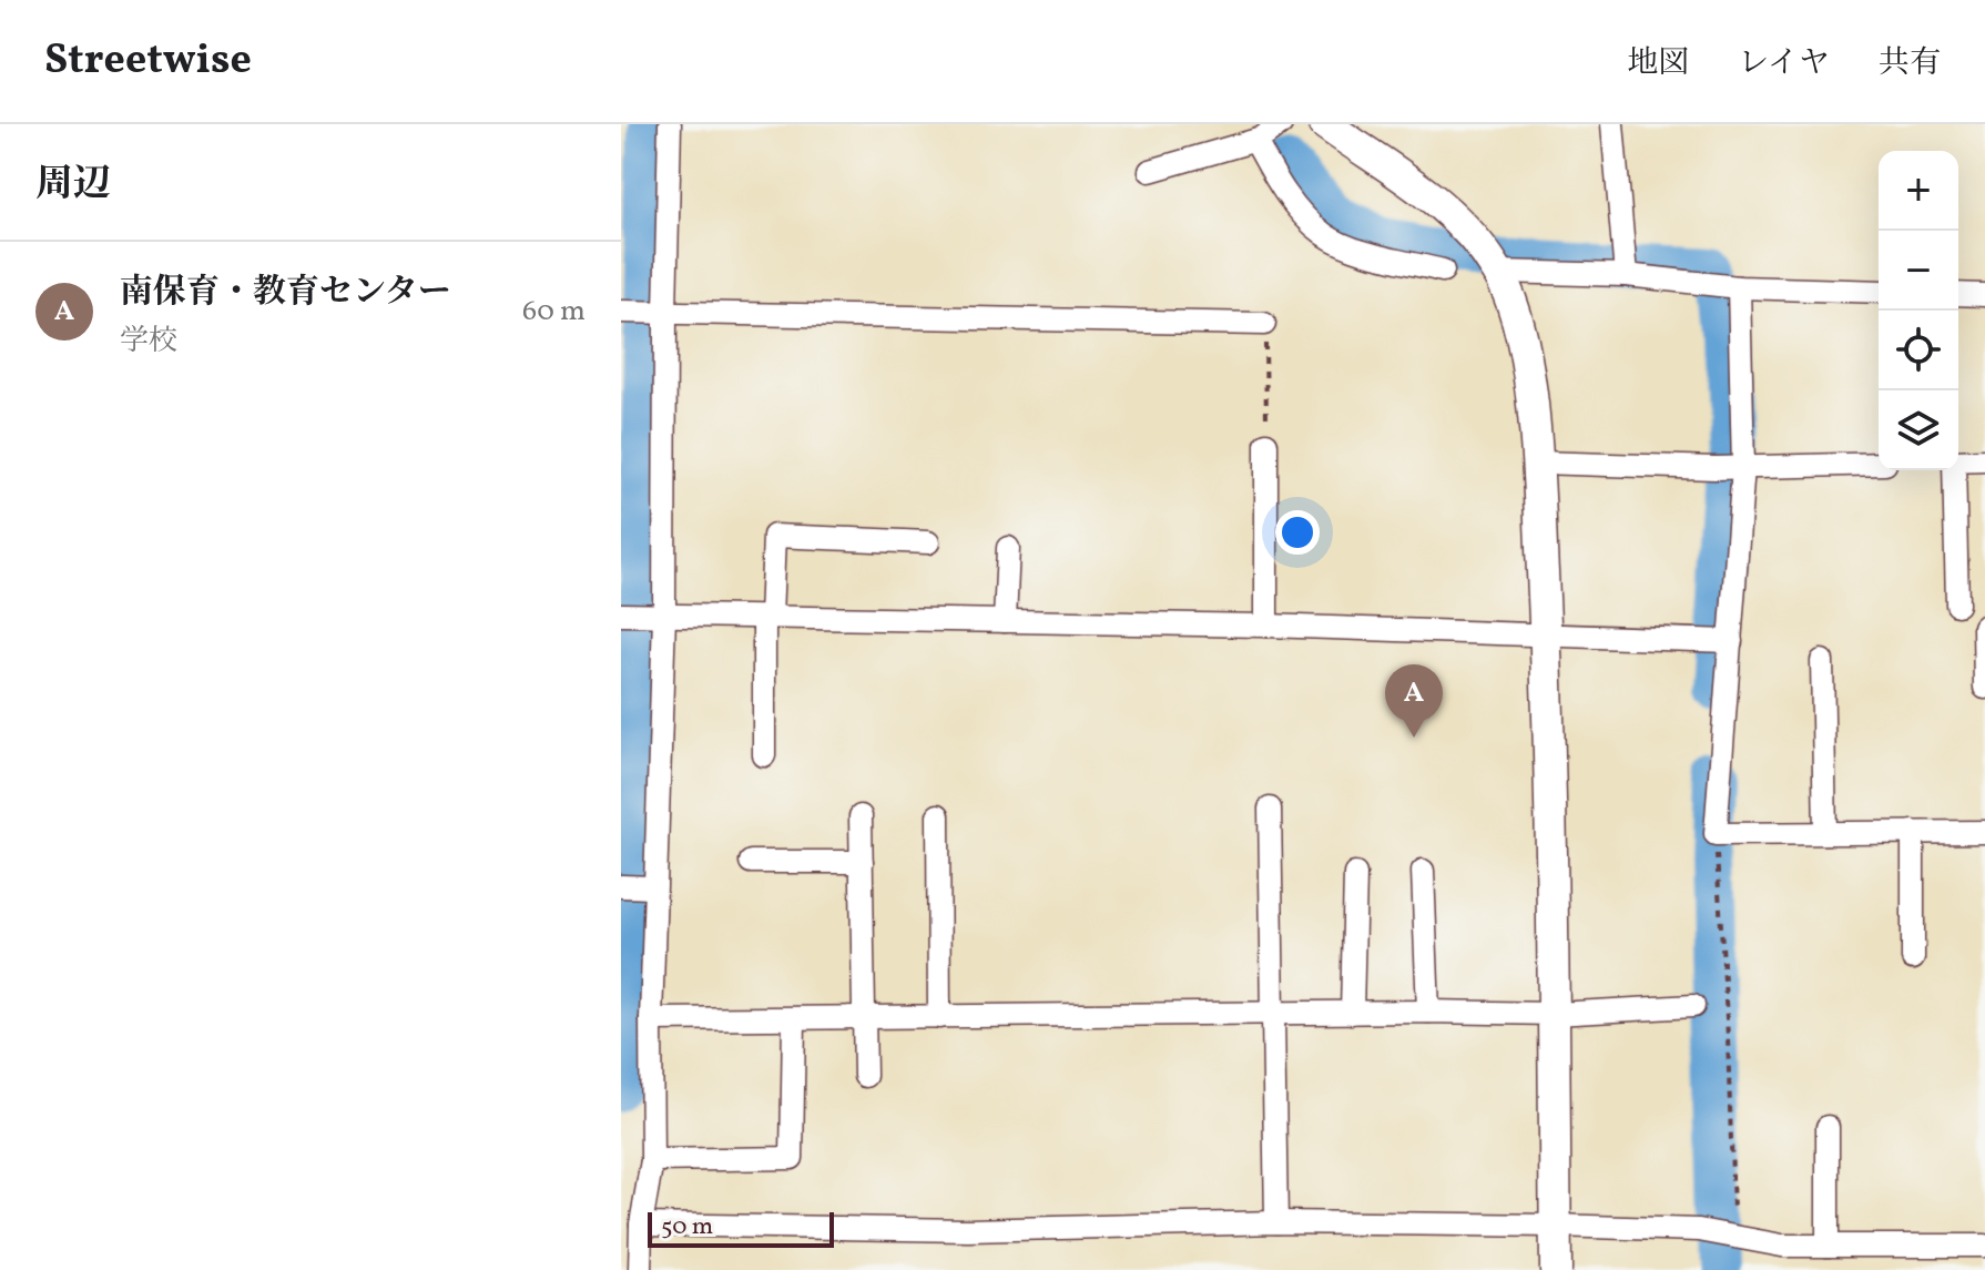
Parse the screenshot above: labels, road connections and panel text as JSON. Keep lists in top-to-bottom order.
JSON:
{
  "scale_bar": "50 m",
  "page": {
    "header": "Streetwise",
    "nav": ["地図", "レイヤ", "共有"],
    "heading": "周辺",
    "map_buttons": ["+", "−"],
    "list": [
      {
        "mark": "A",
        "name": "南保育・教育センター",
        "note": "学校",
        "value": "60 m"
      }
    ],
    "pins": "A",
    "scale": "50 m"
  }
}
